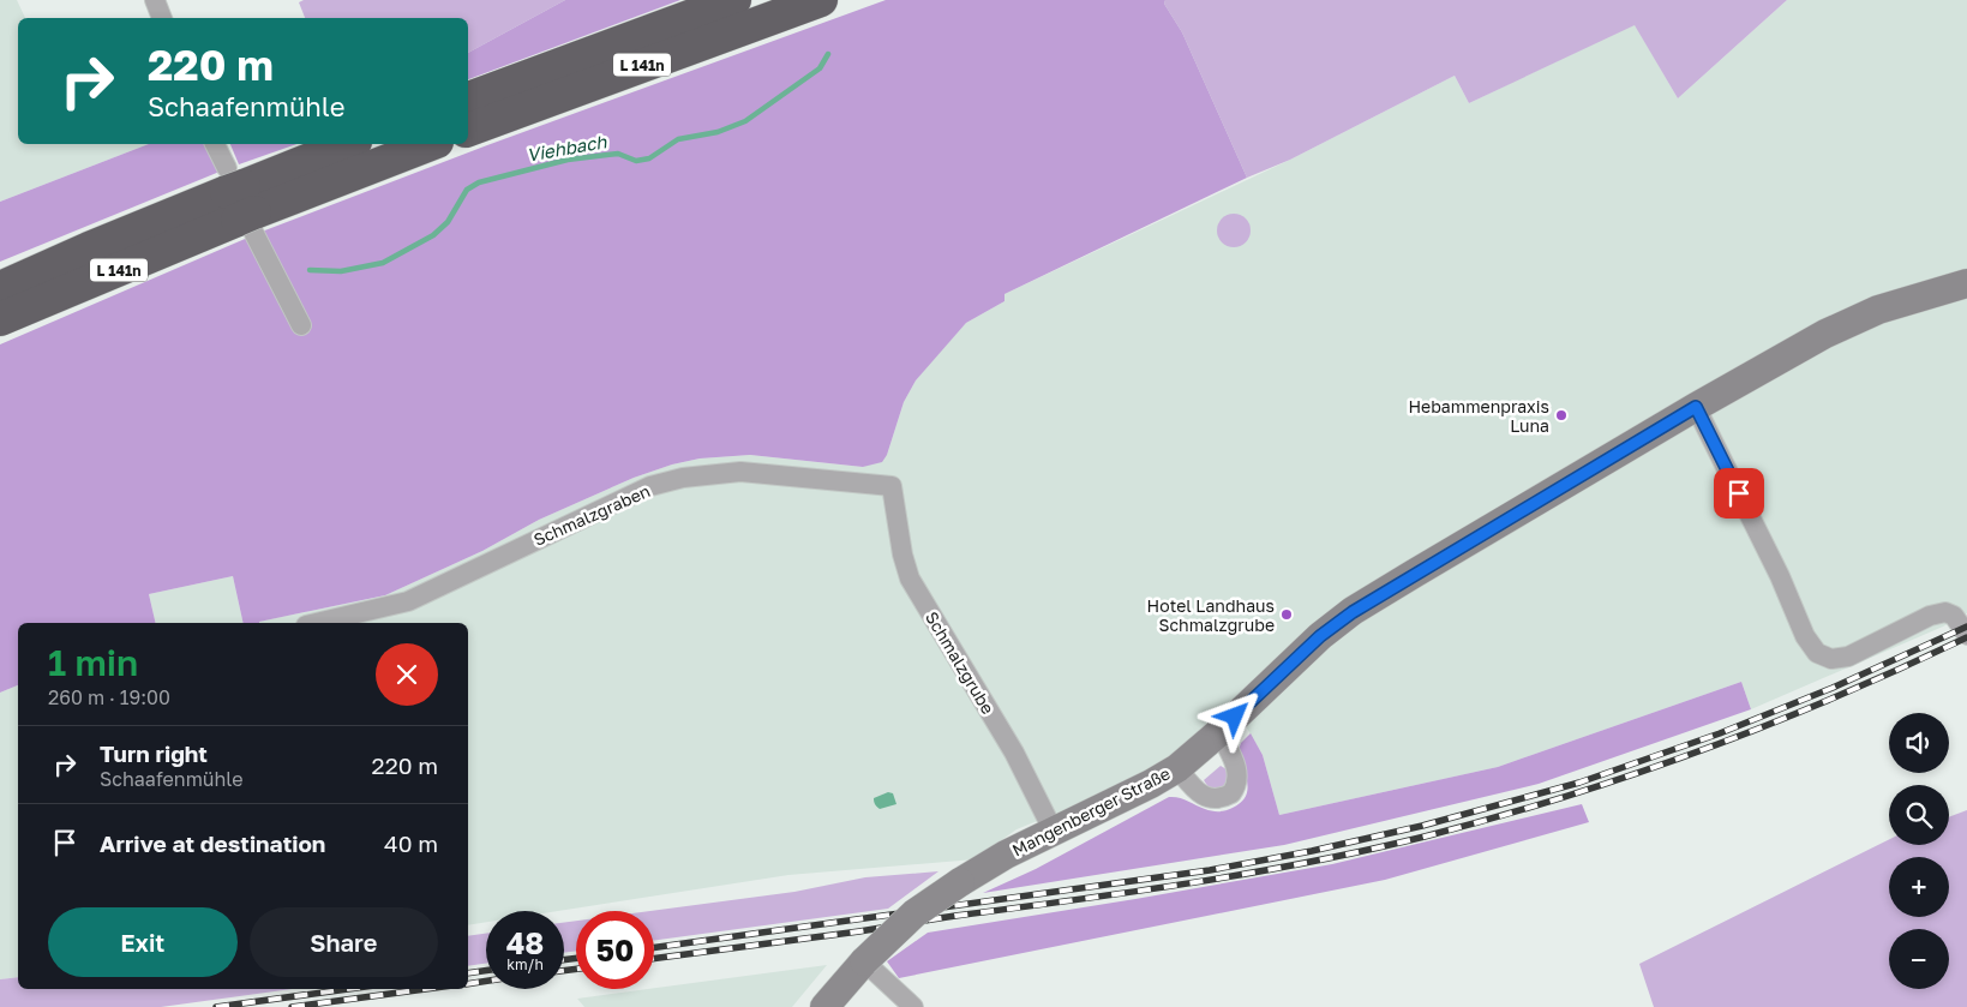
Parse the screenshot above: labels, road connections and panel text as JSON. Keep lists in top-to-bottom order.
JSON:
{
  "streets": {
    "highway": ["L 141n"],
    "main road": ["Mangenberger Straße"],
    "street": ["Schmalzgraben", "Schmalzgrube"]
  },
  "crossings": [
    ["Schmalzgraben", "Schmalzgrube"],
    ["Schmalzgrube", "Mangenberger Straße"]
  ],
  "water": ["Viehbach"],
  "places": ["Hebammenpraxis Luna", "Hotel Landhaus Schmalzgrube"],
  "page": {
    "turn": ["220 m", "Schaafenmühle"],
    "heading": ["1 min", "260 m · 19:00"],
    "map_buttons": ["+", "−"],
    "list": [
      {
        "name": "Turn right",
        "note": "Schaafenmühle",
        "value": "220 m"
      },
      {
        "name": "Arrive at destination",
        "value": "40 m"
      }
    ],
    "buttons": ["Exit", "Share"],
    "speed": "48 km/h",
    "limit": "50"
  }
}
